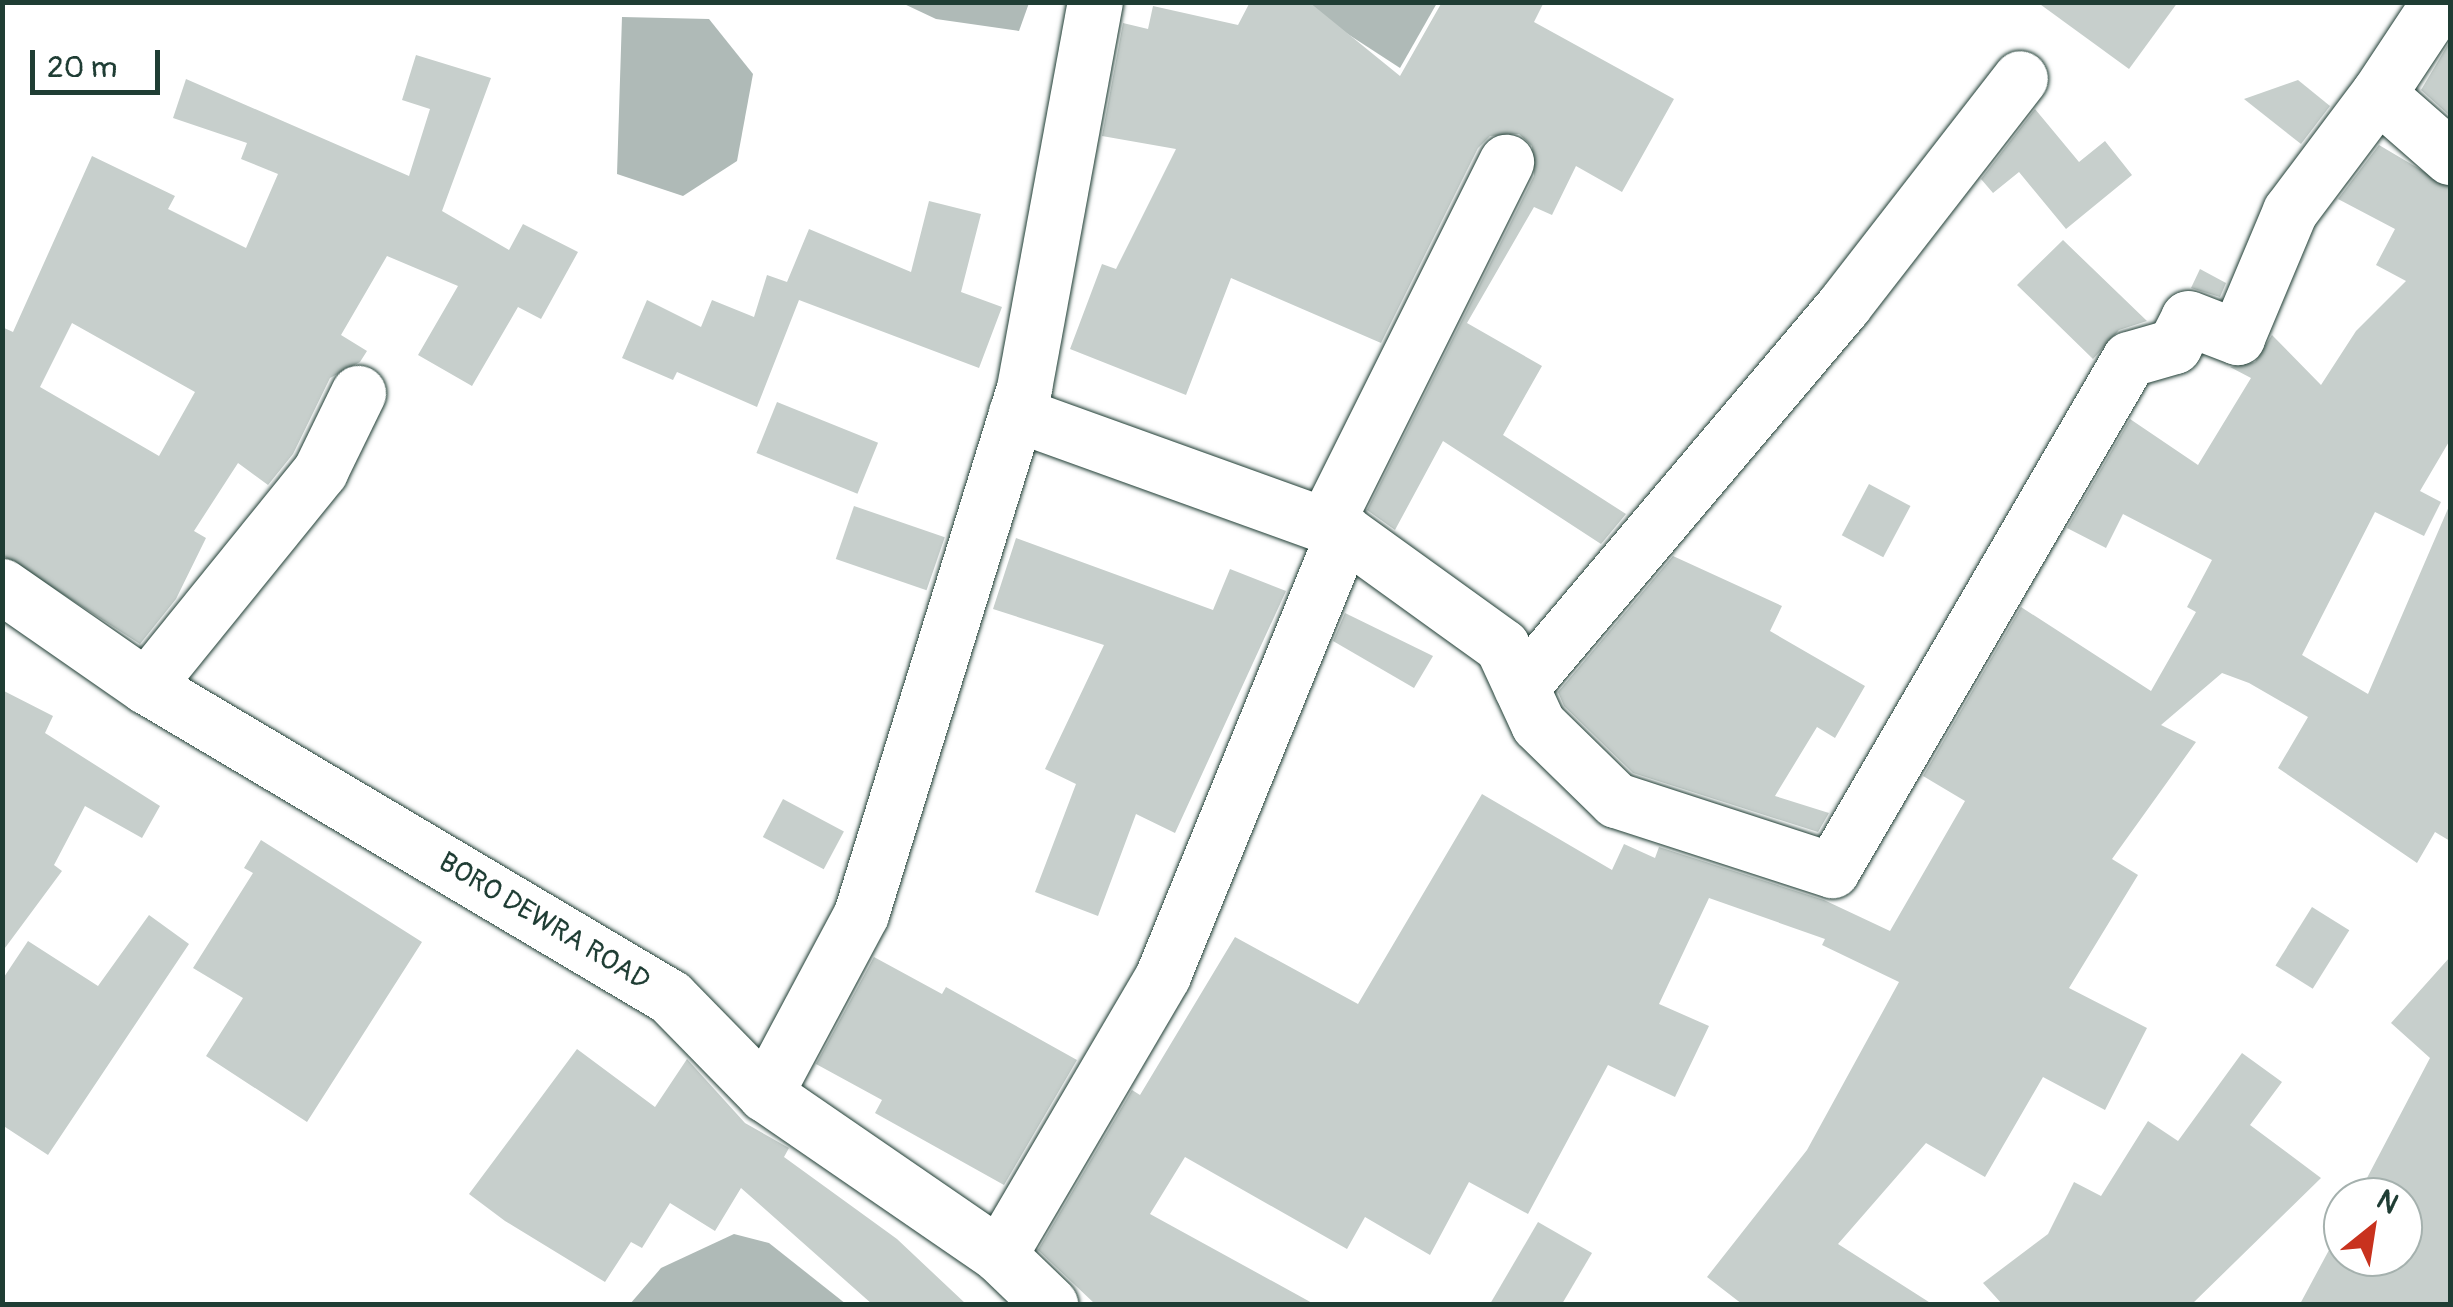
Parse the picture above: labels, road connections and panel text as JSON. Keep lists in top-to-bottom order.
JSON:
{
  "streets": {
    "street": ["BORO DEWRA ROAD"]
  },
  "scale_bar": "20 m",
  "north": "top right"
}
